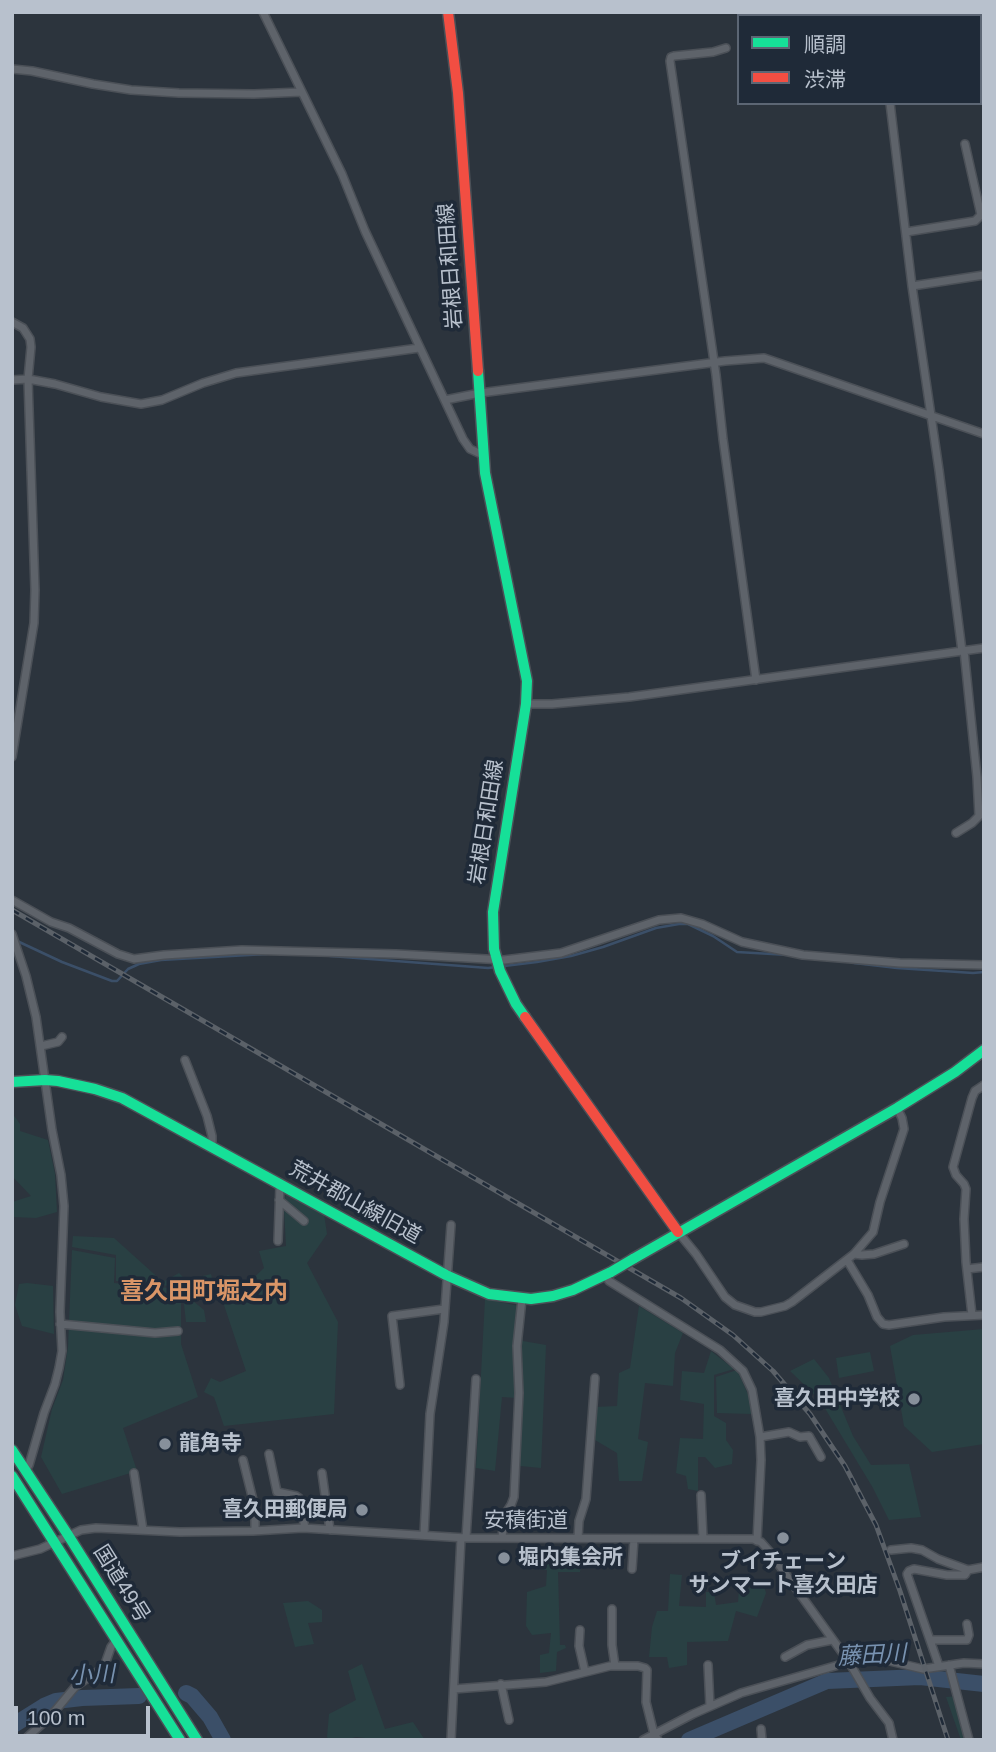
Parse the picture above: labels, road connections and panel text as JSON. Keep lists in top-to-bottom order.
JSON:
{
  "streets": {
    "main road": ["岩根日和田線", "荒井郡山線旧道", "国道49号"],
    "street": ["安積街道"]
  },
  "crossings": [
    ["岩根日和田線", "荒井郡山線旧道"],
    ["安積街道", "国道49号"]
  ],
  "districts": ["喜久田町堀之内"],
  "water": ["藤田川", "小川"],
  "places": [
    "喜久田中学校",
    "龍角寺",
    "喜久田郵便局",
    "ブイチェーン サンマート喜久田店",
    "堀内集会所"
  ],
  "legend": ["順調", "渋滞"],
  "scale_bar": "100 m"
}
